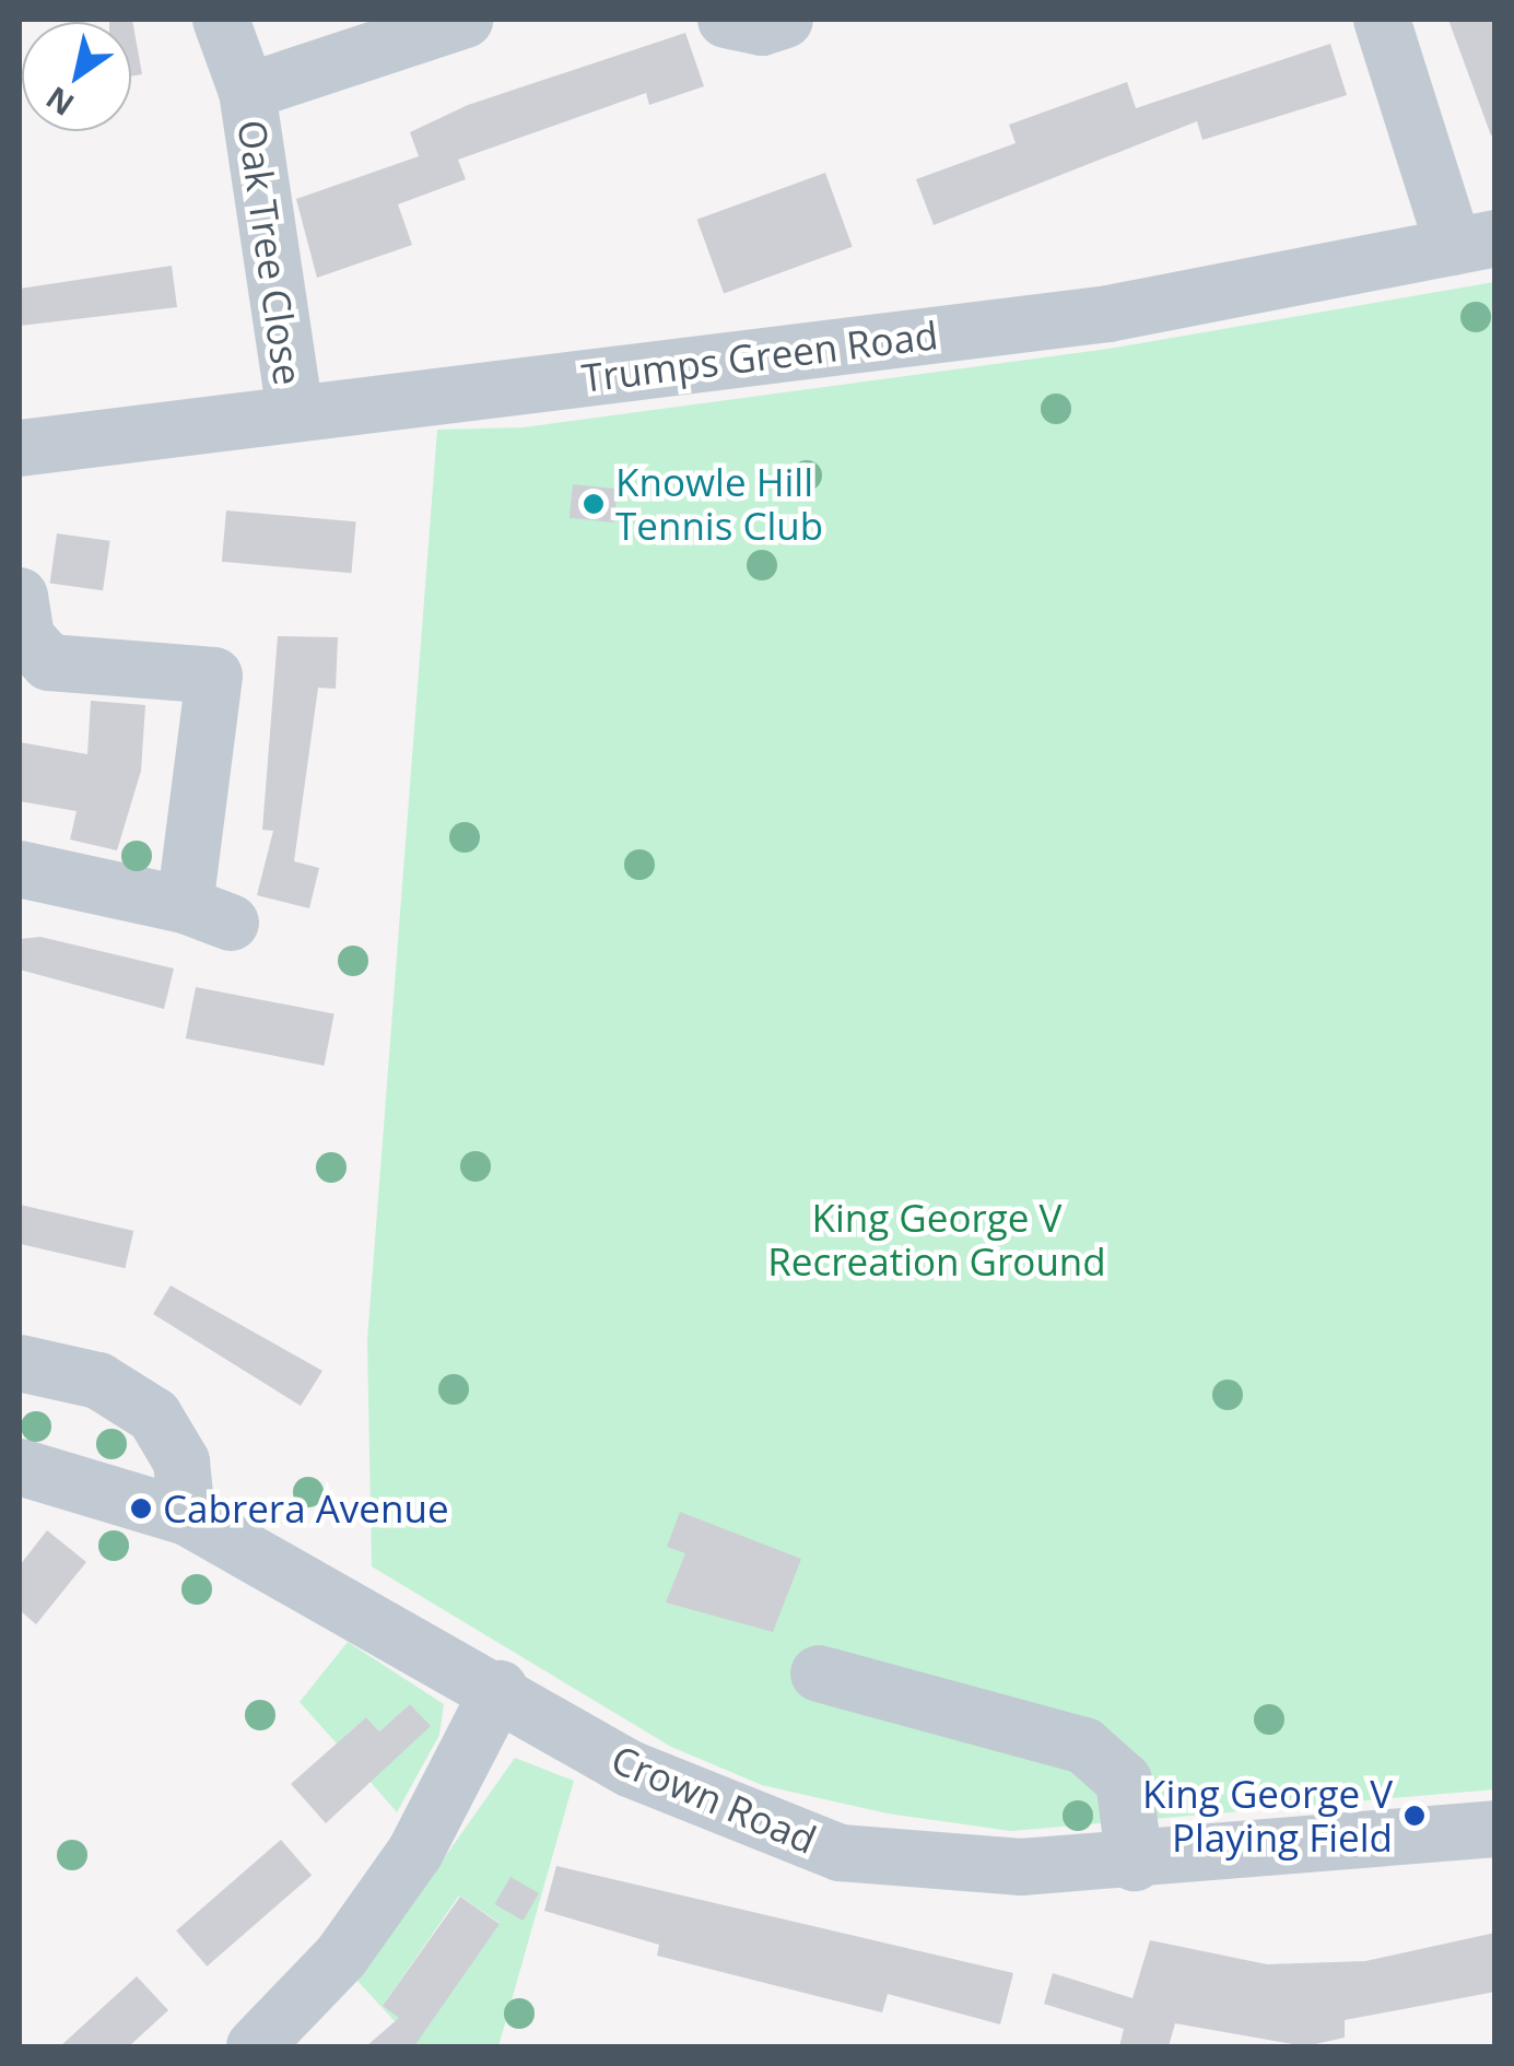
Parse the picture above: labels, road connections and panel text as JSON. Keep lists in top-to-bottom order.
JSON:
{
  "streets": {
    "street": ["Oak Tree Close", "Trumps Green Road", "Crown Road"]
  },
  "crossings": [
    ["Oak Tree Close", "Trumps Green Road"]
  ],
  "parks": ["King George V Recreation Ground"],
  "places": ["Knowle Hill Tennis Club", "Cabrera Avenue", "King George V Playing Field"],
  "north": "bottom left"
}
